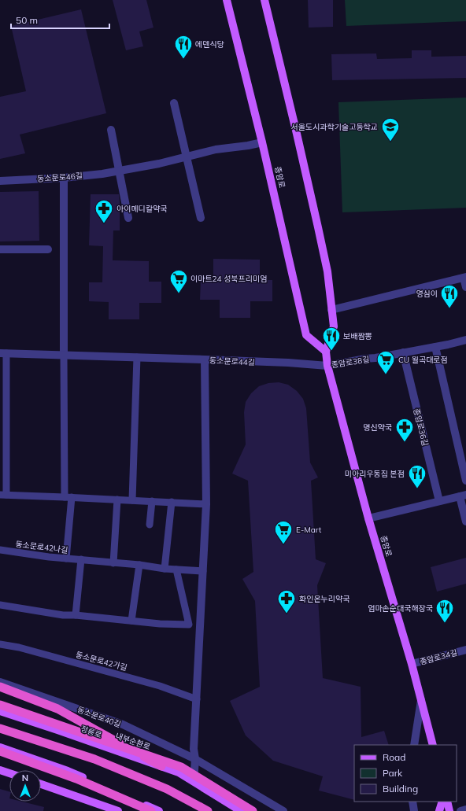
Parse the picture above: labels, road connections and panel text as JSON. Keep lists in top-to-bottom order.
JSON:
{
  "streets": {
    "highway": ["내부순환로"],
    "main road": ["종암로", "정릉로"],
    "street": [
      "동소문로46길",
      "동소문로44길",
      "종암로38길",
      "종암로36길",
      "종암로34길",
      "동소문로40길"
    ],
    "lane": ["동소문로42나길", "동소문로42가길"]
  },
  "crossings": [
    ["동소문로46길", "종암로"],
    ["종암로", "동소문로44길"],
    ["종암로", "종암로38길"],
    ["종암로", "종암로34길"],
    ["동소문로44길", "종암로38길"],
    ["종암로38길", "종암로36길"]
  ],
  "places": {
    "restaurant": [
      "에덴식당",
      "영심이",
      "보배짬뽕",
      "미아리우동집 본점",
      "엄마손순대국해장국"
    ],
    "school or university": ["서울도시과학기술고등학교"],
    "pharmacy": ["아이메디칼약국", "명신약국", "화인온누리약국"],
    "supermarket": ["이마트24 성북프리미엄", "CU 월곡대로점", "E-Mart"]
  },
  "legend": ["Road", "Park", "Building"],
  "scale_bar": "50 m",
  "north": "top"
}
